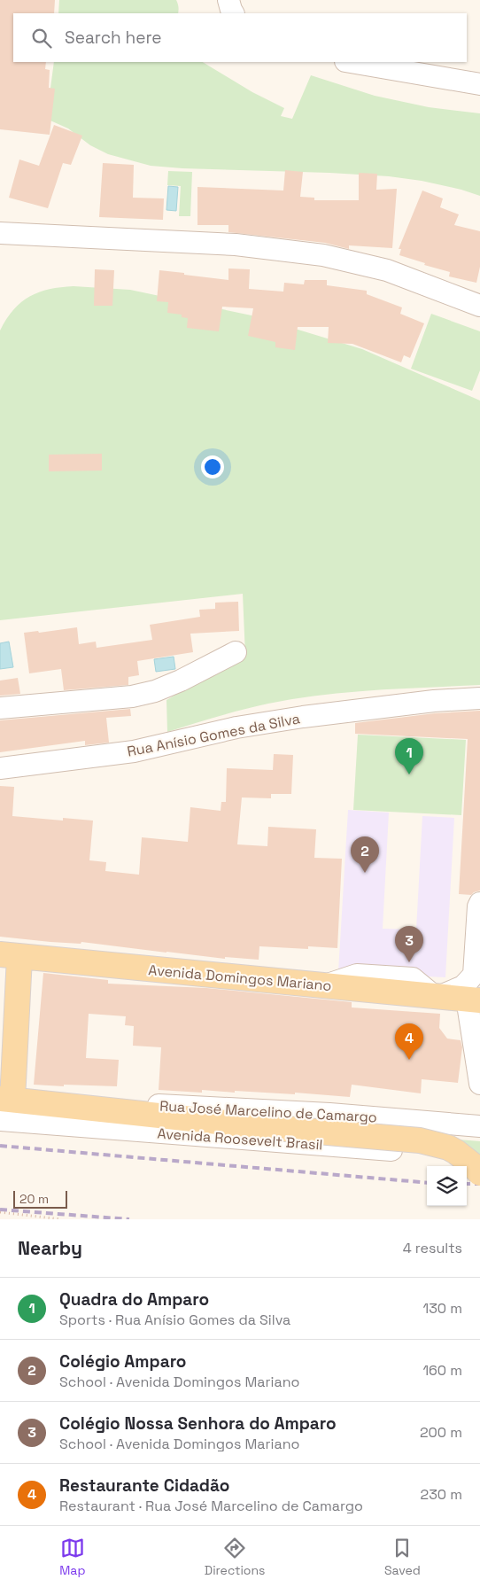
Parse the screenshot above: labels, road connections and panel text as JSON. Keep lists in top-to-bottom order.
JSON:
{
  "streets": {
    "main road": ["Avenida Domingos Mariano", "Rua José Marcelino de Camargo"],
    "street": ["Rua Anísio Gomes da Silva", "Avenida Roosevelt Brasil"]
  },
  "scale_bar": "20 m",
  "page": {
    "search": "Search here",
    "pins": [
      "1",
      "2",
      "3",
      "4"
    ],
    "scale": "20 m",
    "heading": ["Nearby", "4 results"],
    "list": [
      {
        "mark": "1",
        "name": "Quadra do Amparo",
        "note": "Sports · Rua Anísio Gomes da Silva",
        "value": "130 m"
      },
      {
        "mark": "2",
        "name": "Colégio Amparo",
        "note": "School · Avenida Domingos Mariano",
        "value": "160 m"
      },
      {
        "mark": "3",
        "name": "Colégio Nossa Senhora do Amparo",
        "note": "School · Avenida Domingos Mariano",
        "value": "200 m"
      },
      {
        "mark": "4",
        "name": "Restaurante Cidadão",
        "note": "Restaurant · Rua José Marcelino de Camargo",
        "value": "230 m"
      }
    ],
    "nav": ["Map", "Directions", "Saved"]
  }
}
